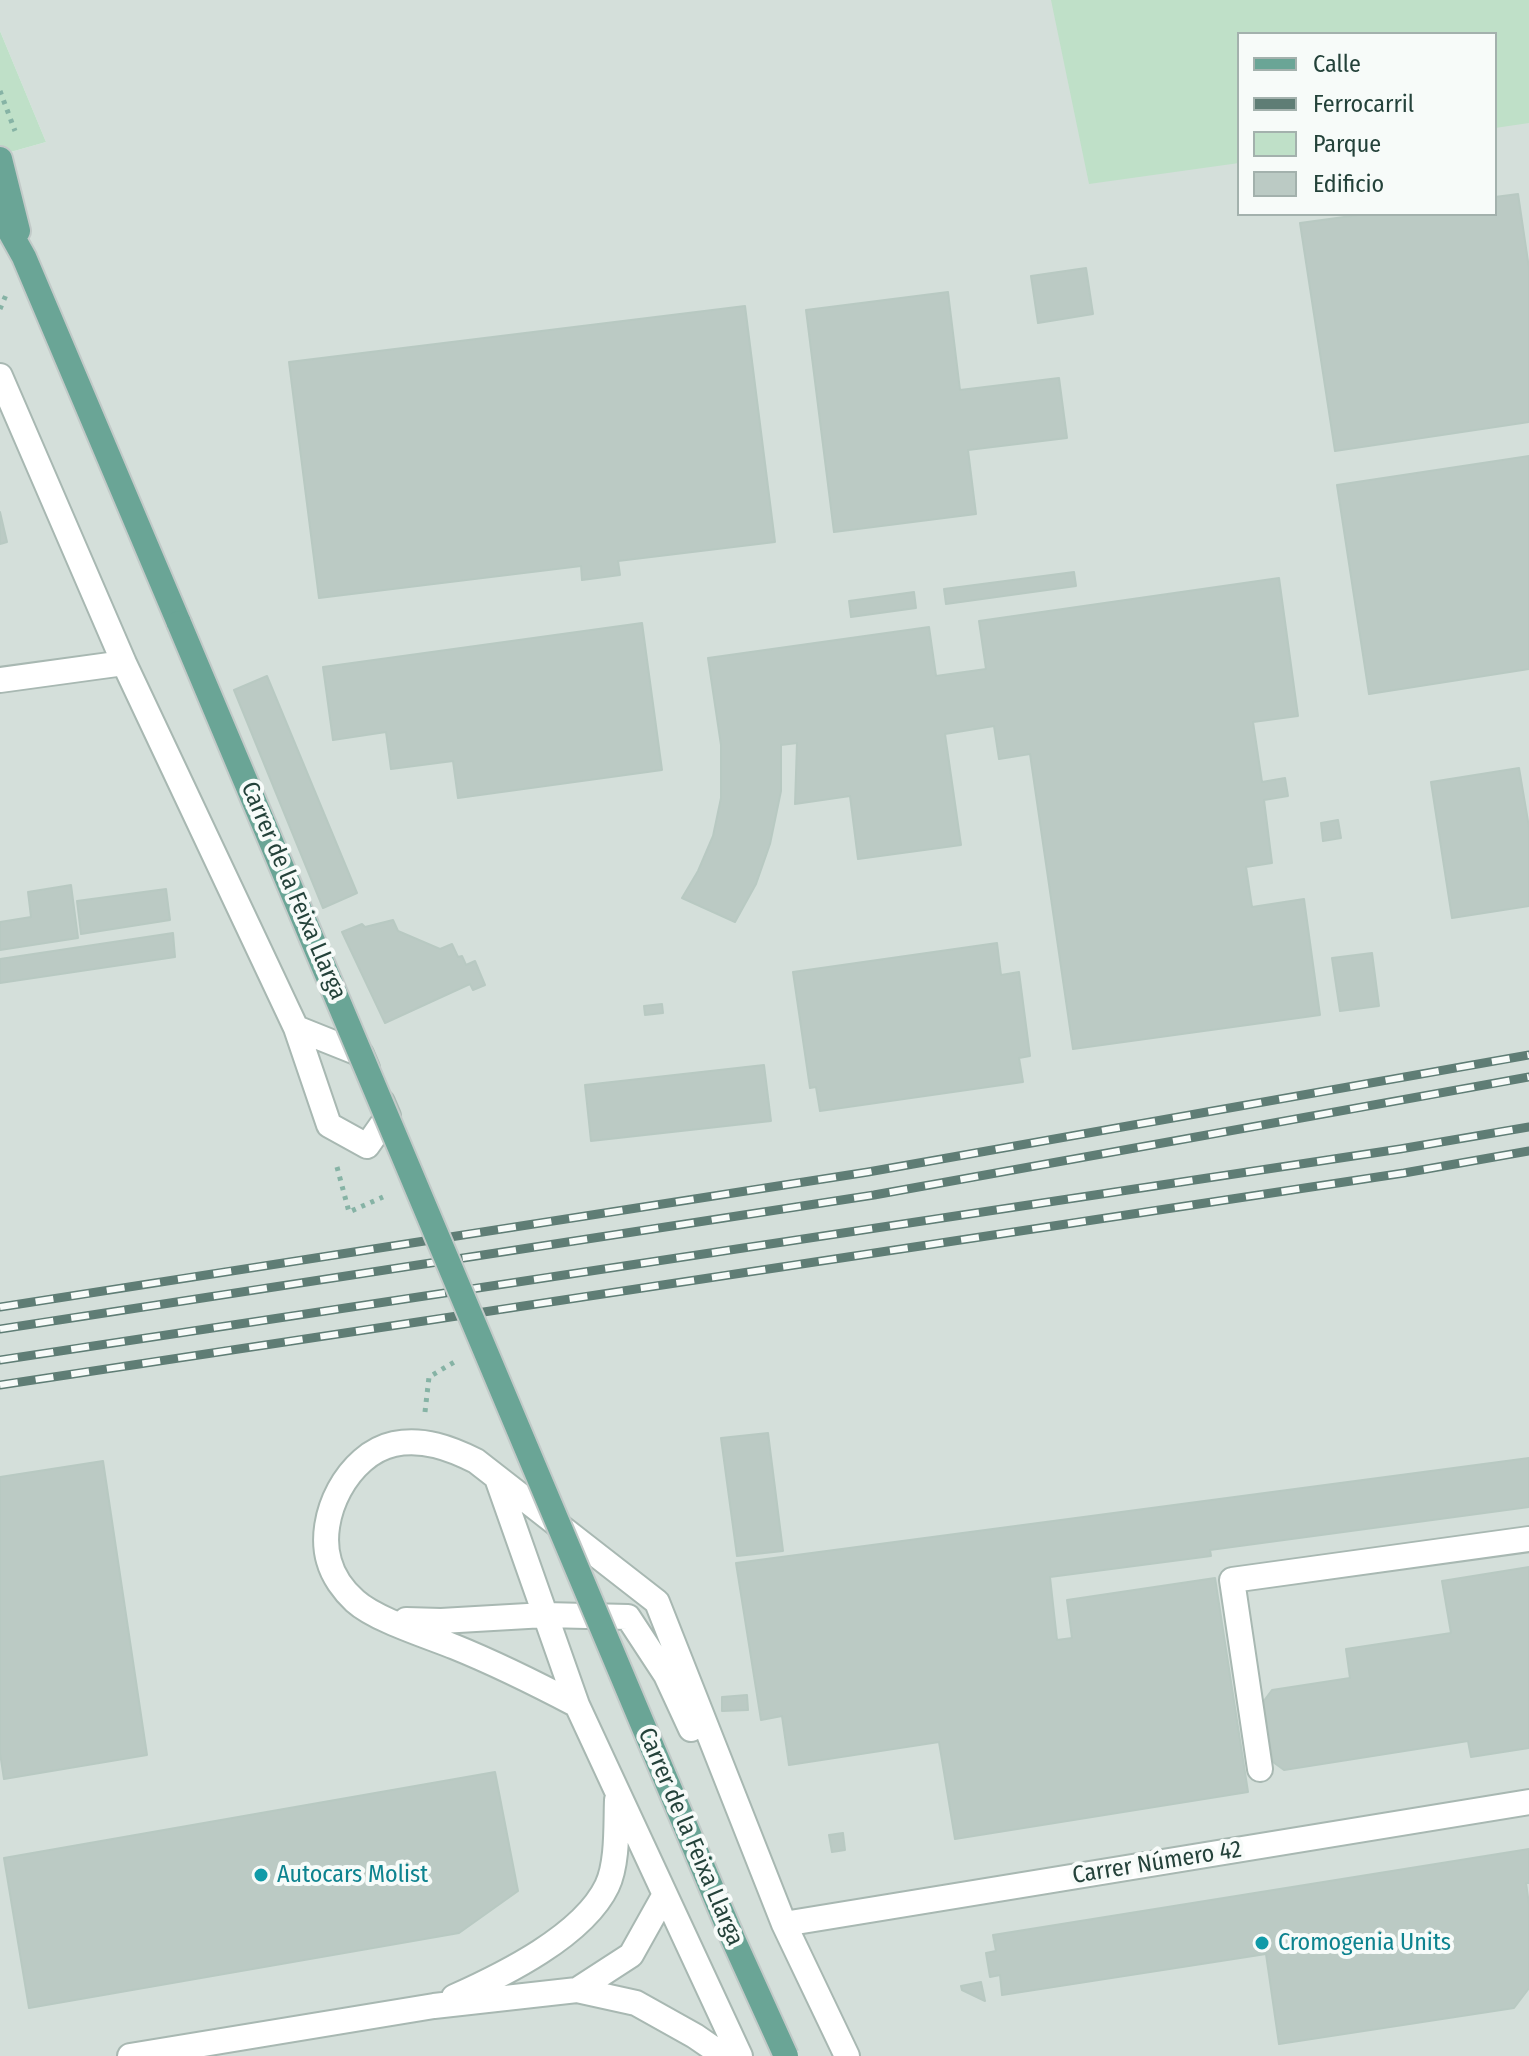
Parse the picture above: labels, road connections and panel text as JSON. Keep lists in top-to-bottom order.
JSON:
{
  "streets": {
    "main road": ["Carrer de la Feixa Llarga"],
    "street": ["Carrer Número 42"]
  },
  "crossings": [
    ["Carrer de la Feixa Llarga", "Carrer Número 42"]
  ],
  "places": ["Autocars Molist", "Cromogenia Units"],
  "legend": [
    "Calle",
    "Ferrocarril",
    "Parque",
    "Edificio"
  ]
}
